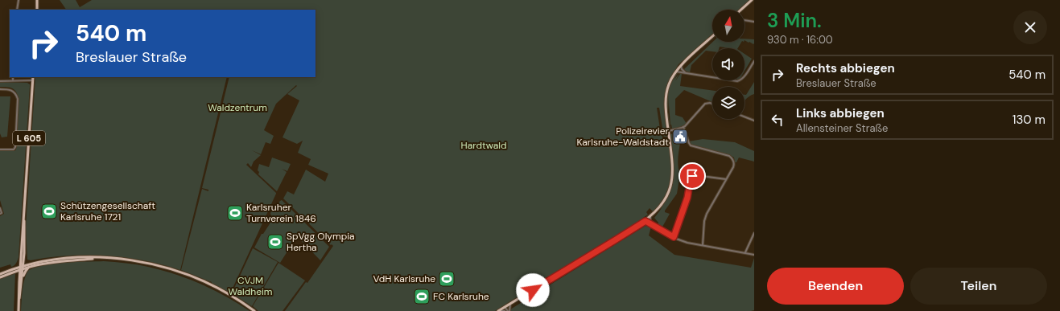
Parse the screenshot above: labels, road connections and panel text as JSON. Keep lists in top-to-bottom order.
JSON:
{
  "streets": {
    "main road": ["L 605"]
  },
  "parks": ["Waldzentrum", "Hardtwald", "CVJM Waldheim"],
  "places": {
    "public building": ["Polizeirevier Karlsruhe-Waldstadt"],
    "sports": [
      "Schützengesellschaft Karlsruhe 1721",
      "Karlsruher Turnverein 1846",
      "SpVgg Olympia Hertha",
      "VdH Karlsruhe",
      "FC Karlsruhe"
    ]
  },
  "north": "top",
  "page": {
    "heading": ["3 Min.", "930 m · 16:00"],
    "turn": ["540 m", "Breslauer Straße"],
    "list": [
      {
        "name": "Rechts abbiegen",
        "note": "Breslauer Straße",
        "value": "540 m"
      },
      {
        "name": "Links abbiegen",
        "note": "Allensteiner Straße",
        "value": "130 m"
      }
    ],
    "buttons": ["Beenden", "Teilen"]
  }
}
